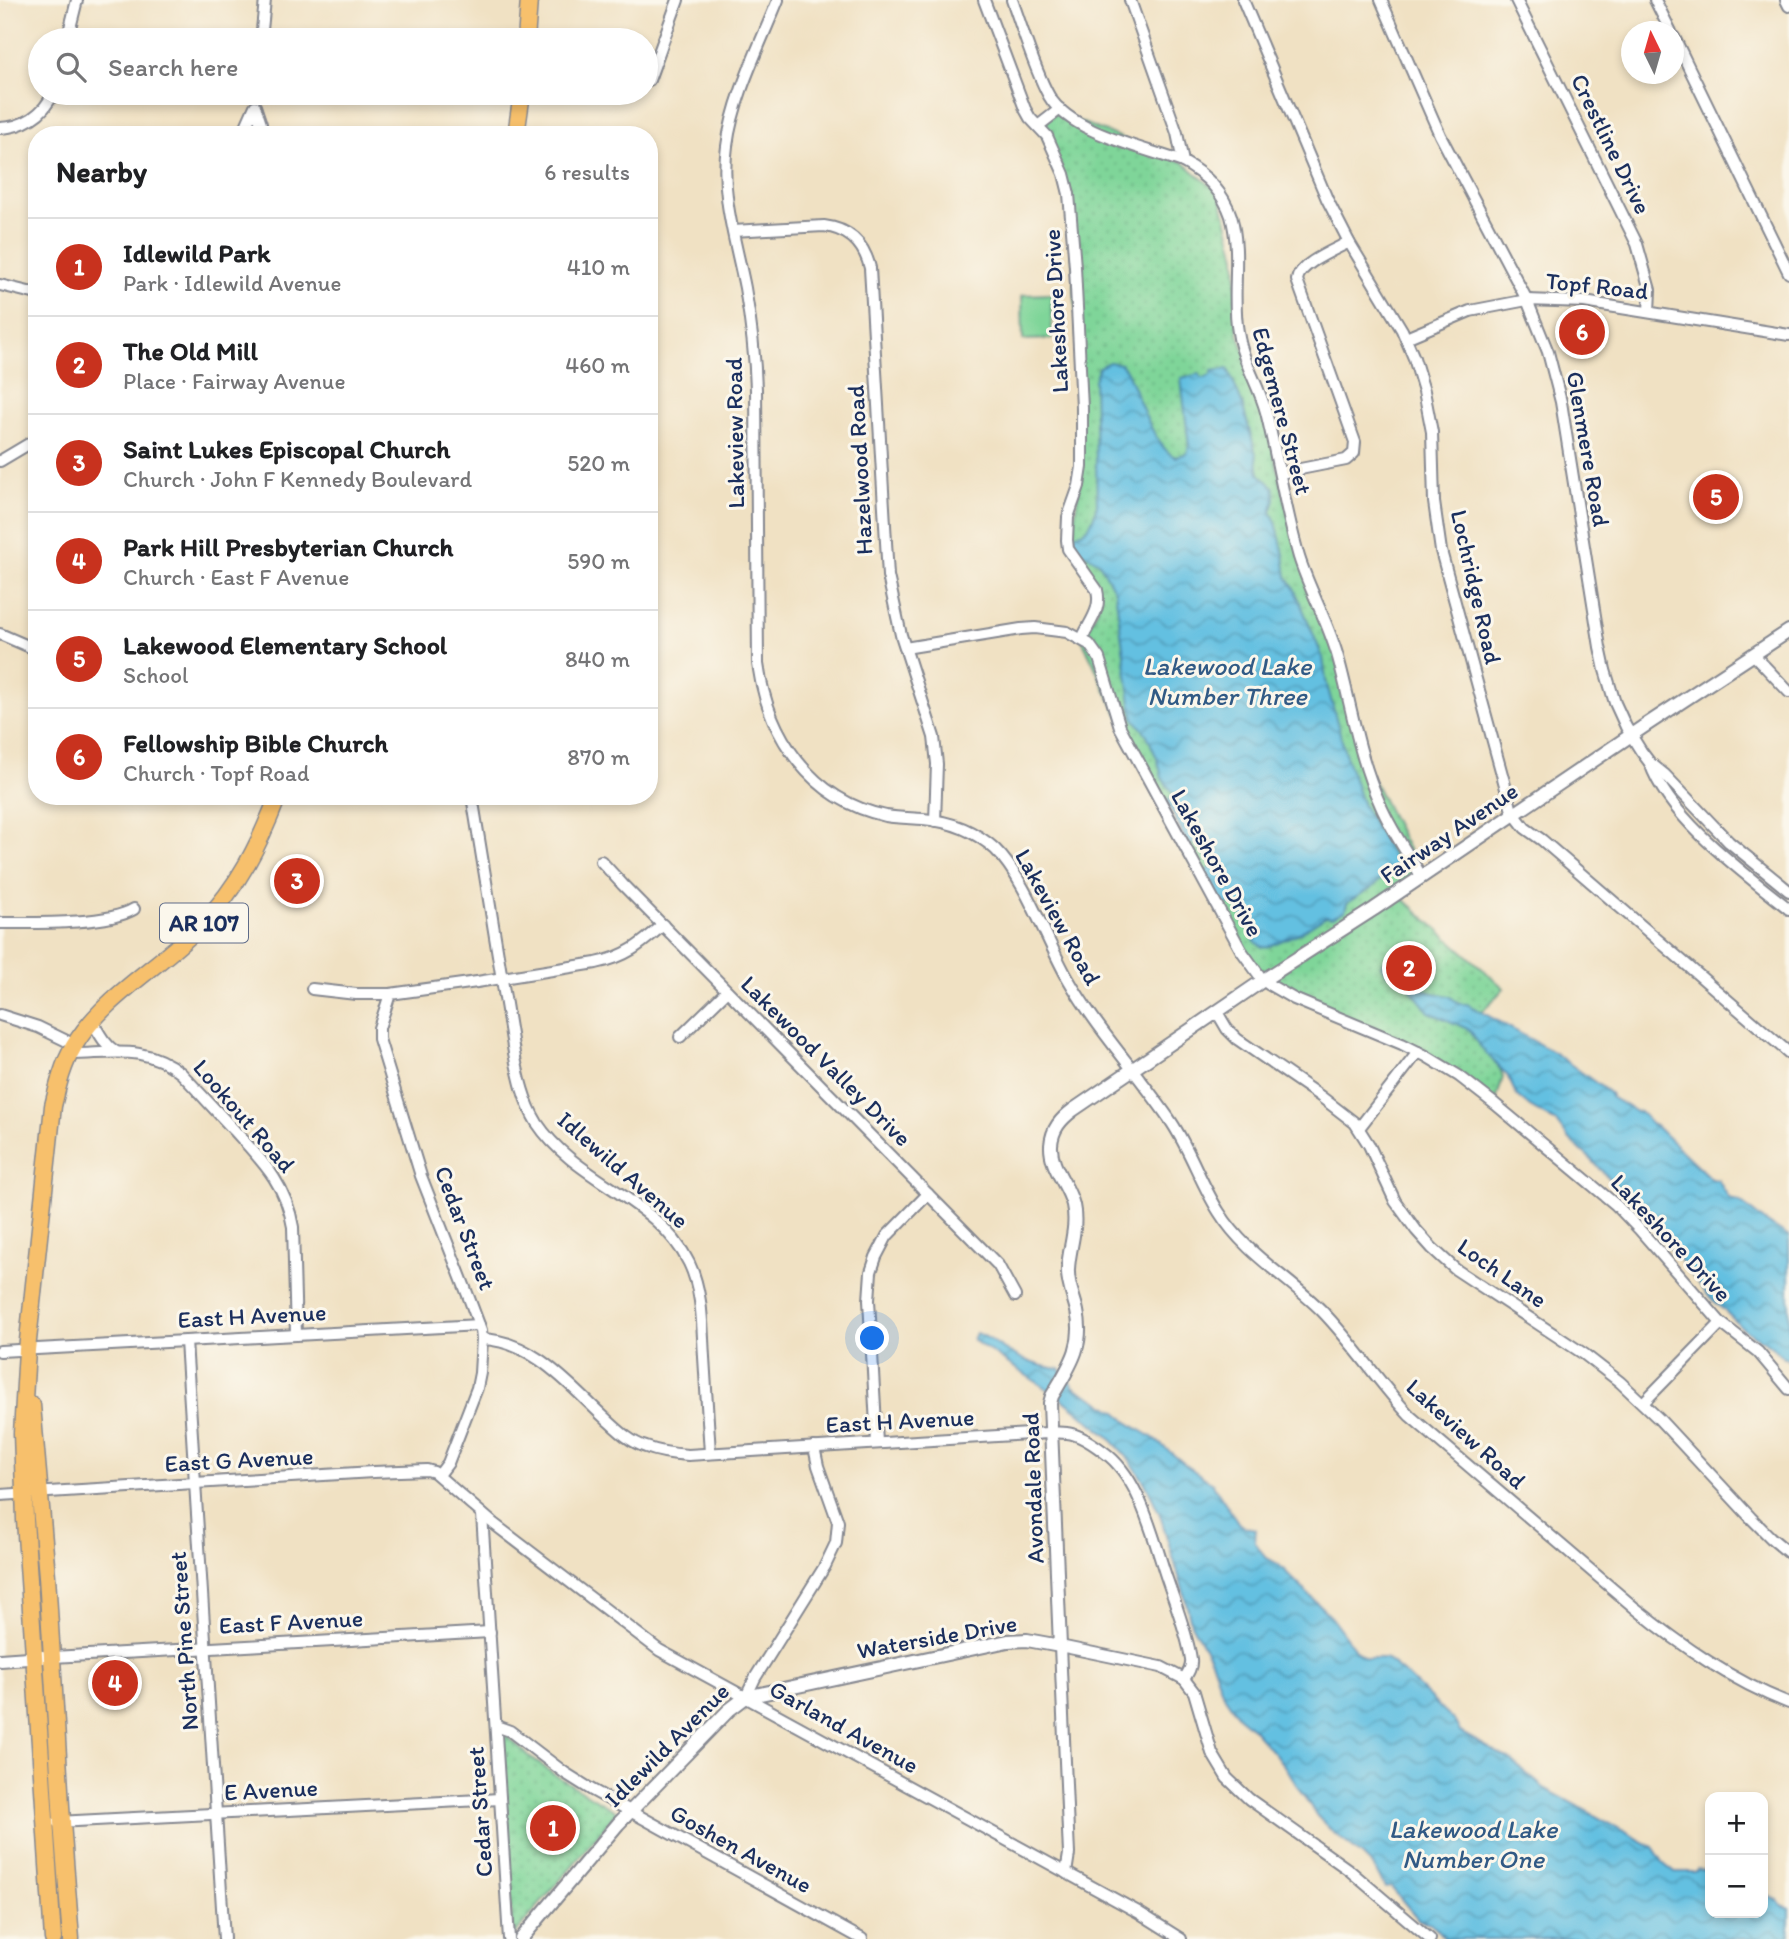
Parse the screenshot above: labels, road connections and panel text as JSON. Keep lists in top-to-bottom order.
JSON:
{
  "streets": {
    "main road": ["AR 107"],
    "street": [
      "Crestline Drive",
      "Topf Road",
      "Lakeshore Drive",
      "Edgemere Street",
      "Lakeview Road",
      "Glenmere Road",
      "Hazelwood Road",
      "Lochridge Road",
      "Fairway Avenue",
      "Lakewood Valley Drive",
      "Lookout Road",
      "Idlewild Avenue",
      "Cedar Street",
      "Loch Lane",
      "East H Avenue",
      "East G Avenue",
      "Avondale Road",
      "East F Avenue",
      "Waterside Drive",
      "North Pine Street",
      "Garland Avenue",
      "E Avenue",
      "Goshen Avenue"
    ]
  },
  "crossings": [
    ["Crestline Drive", "Topf Road"],
    ["Topf Road", "Glenmere Road"],
    ["Topf Road", "Lochridge Road"],
    ["Lakeshore Drive", "Fairway Avenue"],
    ["Edgemere Street", "Fairway Avenue"],
    ["Lakeview Road", "Hazelwood Road"],
    ["Lakeview Road", "Fairway Avenue"],
    ["Lakeview Road", "Avondale Road"],
    ["Glenmere Road", "Fairway Avenue"],
    ["Lochridge Road", "Fairway Avenue"],
    ["Fairway Avenue", "Loch Lane"],
    ["Fairway Avenue", "Avondale Road"],
    ["AR 107", "Lookout Road"],
    ["AR 107", "East H Avenue"],
    ["AR 107", "East G Avenue"],
    ["AR 107", "East F Avenue"],
    ["AR 107", "E Avenue"],
    ["Lookout Road", "East H Avenue"],
    ["Idlewild Avenue", "East H Avenue"],
    ["Idlewild Avenue", "Waterside Drive"],
    ["Idlewild Avenue", "Garland Avenue"],
    ["Idlewild Avenue", "Goshen Avenue"],
    ["Cedar Street", "East H Avenue"],
    ["Cedar Street", "East G Avenue"],
    ["Cedar Street", "East F Avenue"],
    ["Cedar Street", "Garland Avenue"],
    ["Cedar Street", "E Avenue"],
    ["Cedar Street", "Goshen Avenue"],
    ["East H Avenue", "Avondale Road"],
    ["East H Avenue", "Waterside Drive"],
    ["East H Avenue", "North Pine Street"],
    ["East G Avenue", "North Pine Street"],
    ["East G Avenue", "Garland Avenue"],
    ["Avondale Road", "Waterside Drive"],
    ["Avondale Road", "Garland Avenue"],
    ["East F Avenue", "North Pine Street"],
    ["Waterside Drive", "Garland Avenue"],
    ["North Pine Street", "E Avenue"]
  ],
  "water": ["Lakewood Lake Number Three", "Lakewood Lake Number One"],
  "north": "top",
  "page": {
    "search": "Search here",
    "heading": ["Nearby", "6 results"],
    "list": [
      {
        "mark": "1",
        "name": "Idlewild Park",
        "note": "Park · Idlewild Avenue",
        "value": "410 m"
      },
      {
        "mark": "2",
        "name": "The Old Mill",
        "note": "Place · Fairway Avenue",
        "value": "460 m"
      },
      {
        "mark": "3",
        "name": "Saint Lukes Episcopal Church",
        "note": "Church · John F Kennedy Boulevard",
        "value": "520 m"
      },
      {
        "mark": "4",
        "name": "Park Hill Presbyterian Church",
        "note": "Church · East F Avenue",
        "value": "590 m"
      },
      {
        "mark": "5",
        "name": "Lakewood Elementary School",
        "note": "School",
        "value": "840 m"
      },
      {
        "mark": "6",
        "name": "Fellowship Bible Church",
        "note": "Church · Topf Road",
        "value": "870 m"
      }
    ],
    "pins": [
      "6",
      "5",
      "3",
      "2",
      "4",
      "1"
    ],
    "map_buttons": ["+", "−"]
  }
}
